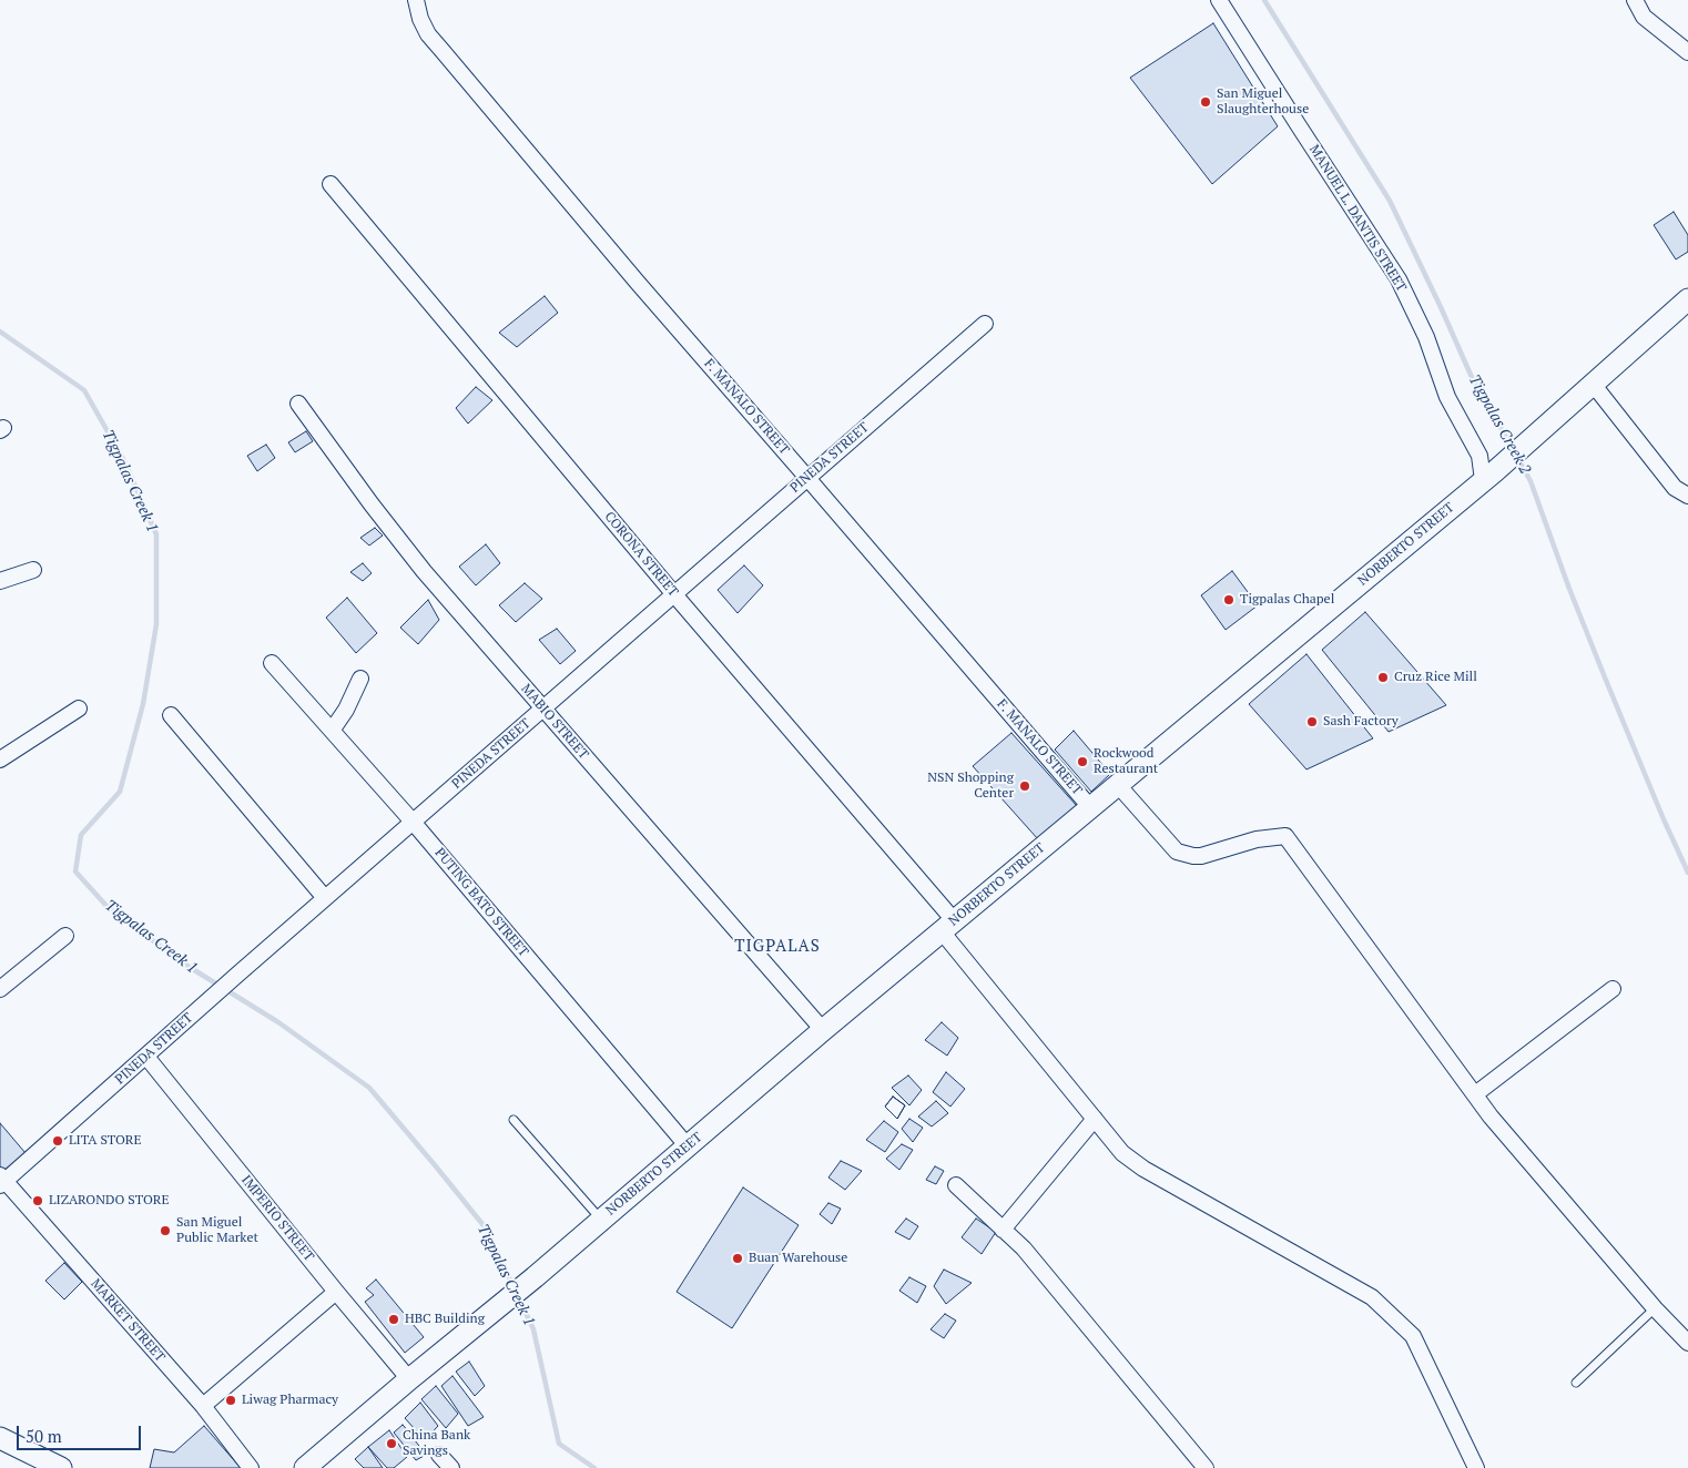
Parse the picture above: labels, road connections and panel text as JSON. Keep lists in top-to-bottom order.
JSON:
{
  "streets": {
    "main road": ["NORBERTO STREET"],
    "street": [
      "MANUEL L. DANTIS STREET",
      "F. MANALO STREET",
      "PINEDA STREET",
      "CORONA STREET",
      "MABIO STREET",
      "PUTING BATO STREET",
      "IMPERIO STREET",
      "MARKET STREET"
    ]
  },
  "crossings": [
    ["MANUEL L. DANTIS STREET", "NORBERTO STREET"],
    ["F. MANALO STREET", "PINEDA STREET"],
    ["F. MANALO STREET", "NORBERTO STREET"],
    ["PINEDA STREET", "CORONA STREET"],
    ["PINEDA STREET", "MABIO STREET"],
    ["PINEDA STREET", "PUTING BATO STREET"],
    ["PINEDA STREET", "IMPERIO STREET"],
    ["PINEDA STREET", "MARKET STREET"],
    ["NORBERTO STREET", "CORONA STREET"],
    ["NORBERTO STREET", "MABIO STREET"],
    ["NORBERTO STREET", "PUTING BATO STREET"],
    ["NORBERTO STREET", "IMPERIO STREET"]
  ],
  "districts": ["TIGPALAS"],
  "water": ["Tigpalas Creek 2", "Tigpalas Creek 1"],
  "places": [
    "San Miguel Slaughterhouse",
    "Tigpalas Chapel",
    "Cruz Rice Mill",
    "Sash Factory",
    "Rockwood Restaurant",
    "NSN Shopping Center",
    "LITA STORE",
    "LIZARONDO STORE",
    "San Miguel Public Market",
    "Buan Warehouse",
    "HBC Building",
    "Liwag Pharmacy",
    "China Bank Savings"
  ],
  "scale_bar": "50 m"
}
